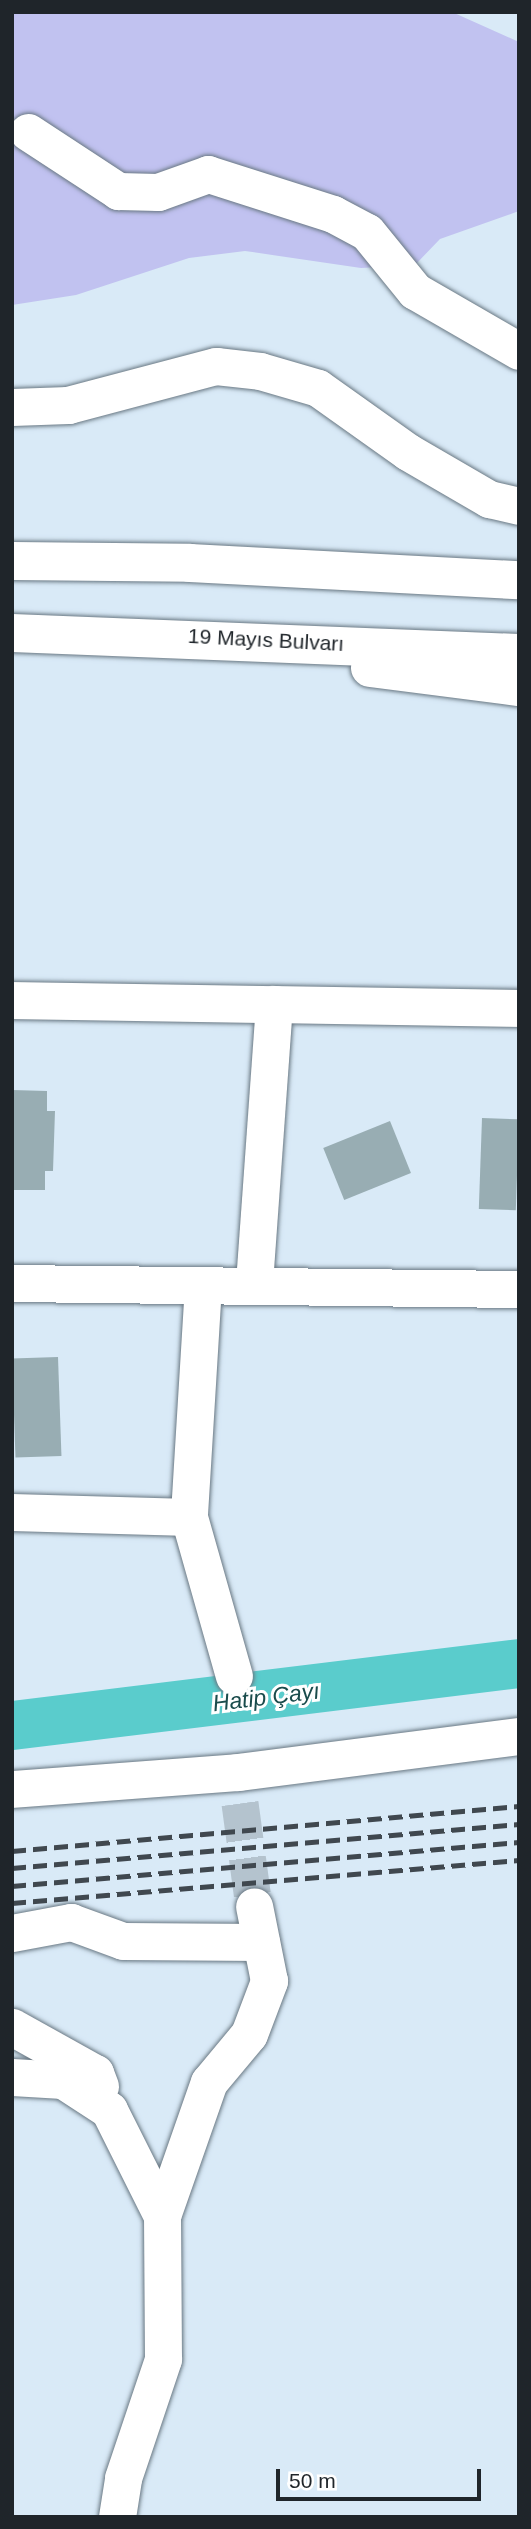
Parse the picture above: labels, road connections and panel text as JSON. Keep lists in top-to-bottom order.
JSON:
{
  "streets": {
    "highway": ["19 Mayıs Bulvarı"]
  },
  "water": ["Hatip Çayı"],
  "scale_bar": "50 m"
}
